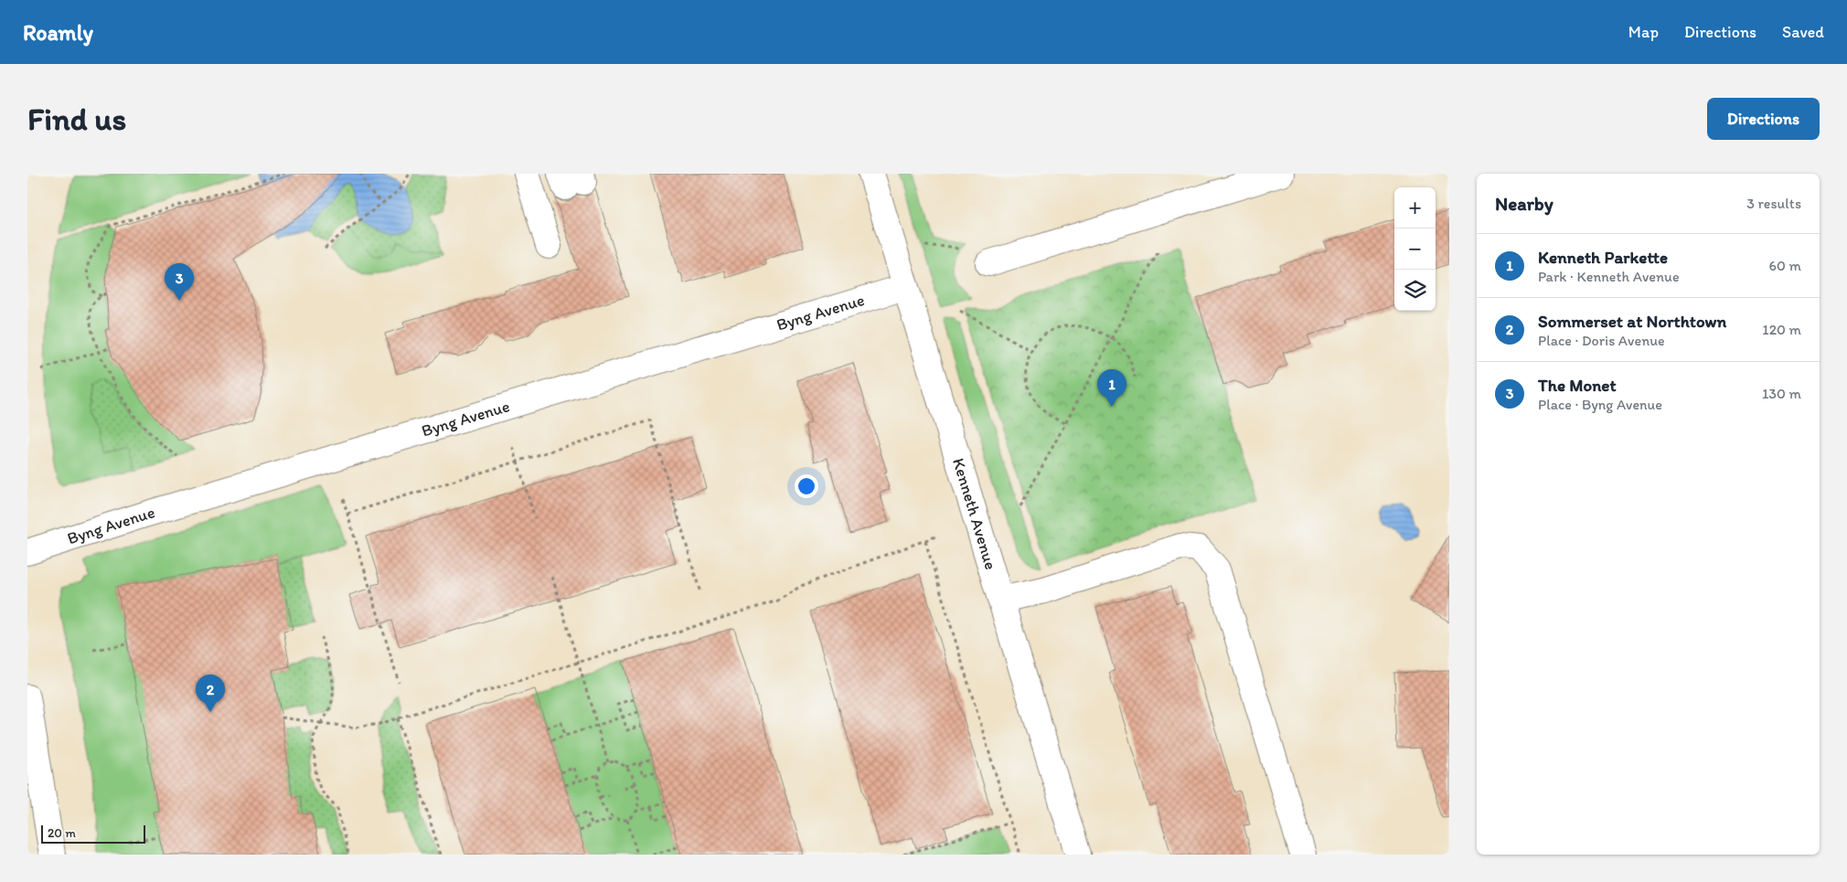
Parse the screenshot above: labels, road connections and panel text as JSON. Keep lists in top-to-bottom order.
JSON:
{
  "streets": {
    "street": ["Byng Avenue", "Kenneth Avenue"]
  },
  "crossings": [
    ["Byng Avenue", "Kenneth Avenue"]
  ],
  "scale_bar": "20 m",
  "page": {
    "header": "Roamly",
    "nav": ["Map", "Directions", "Saved"],
    "buttons": "Directions",
    "title": "Find us",
    "heading": ["Nearby", "3 results"],
    "map_buttons": ["+", "−"],
    "list": [
      {
        "mark": "1",
        "name": "Kenneth Parkette",
        "note": "Park · Kenneth Avenue",
        "value": "60 m"
      },
      {
        "mark": "2",
        "name": "Sommerset at Northtown",
        "note": "Place · Doris Avenue",
        "value": "120 m"
      },
      {
        "mark": "3",
        "name": "The Monet",
        "note": "Place · Byng Avenue",
        "value": "130 m"
      }
    ],
    "pins": ["3", "1", "2"],
    "scale": "20 m"
  }
}
